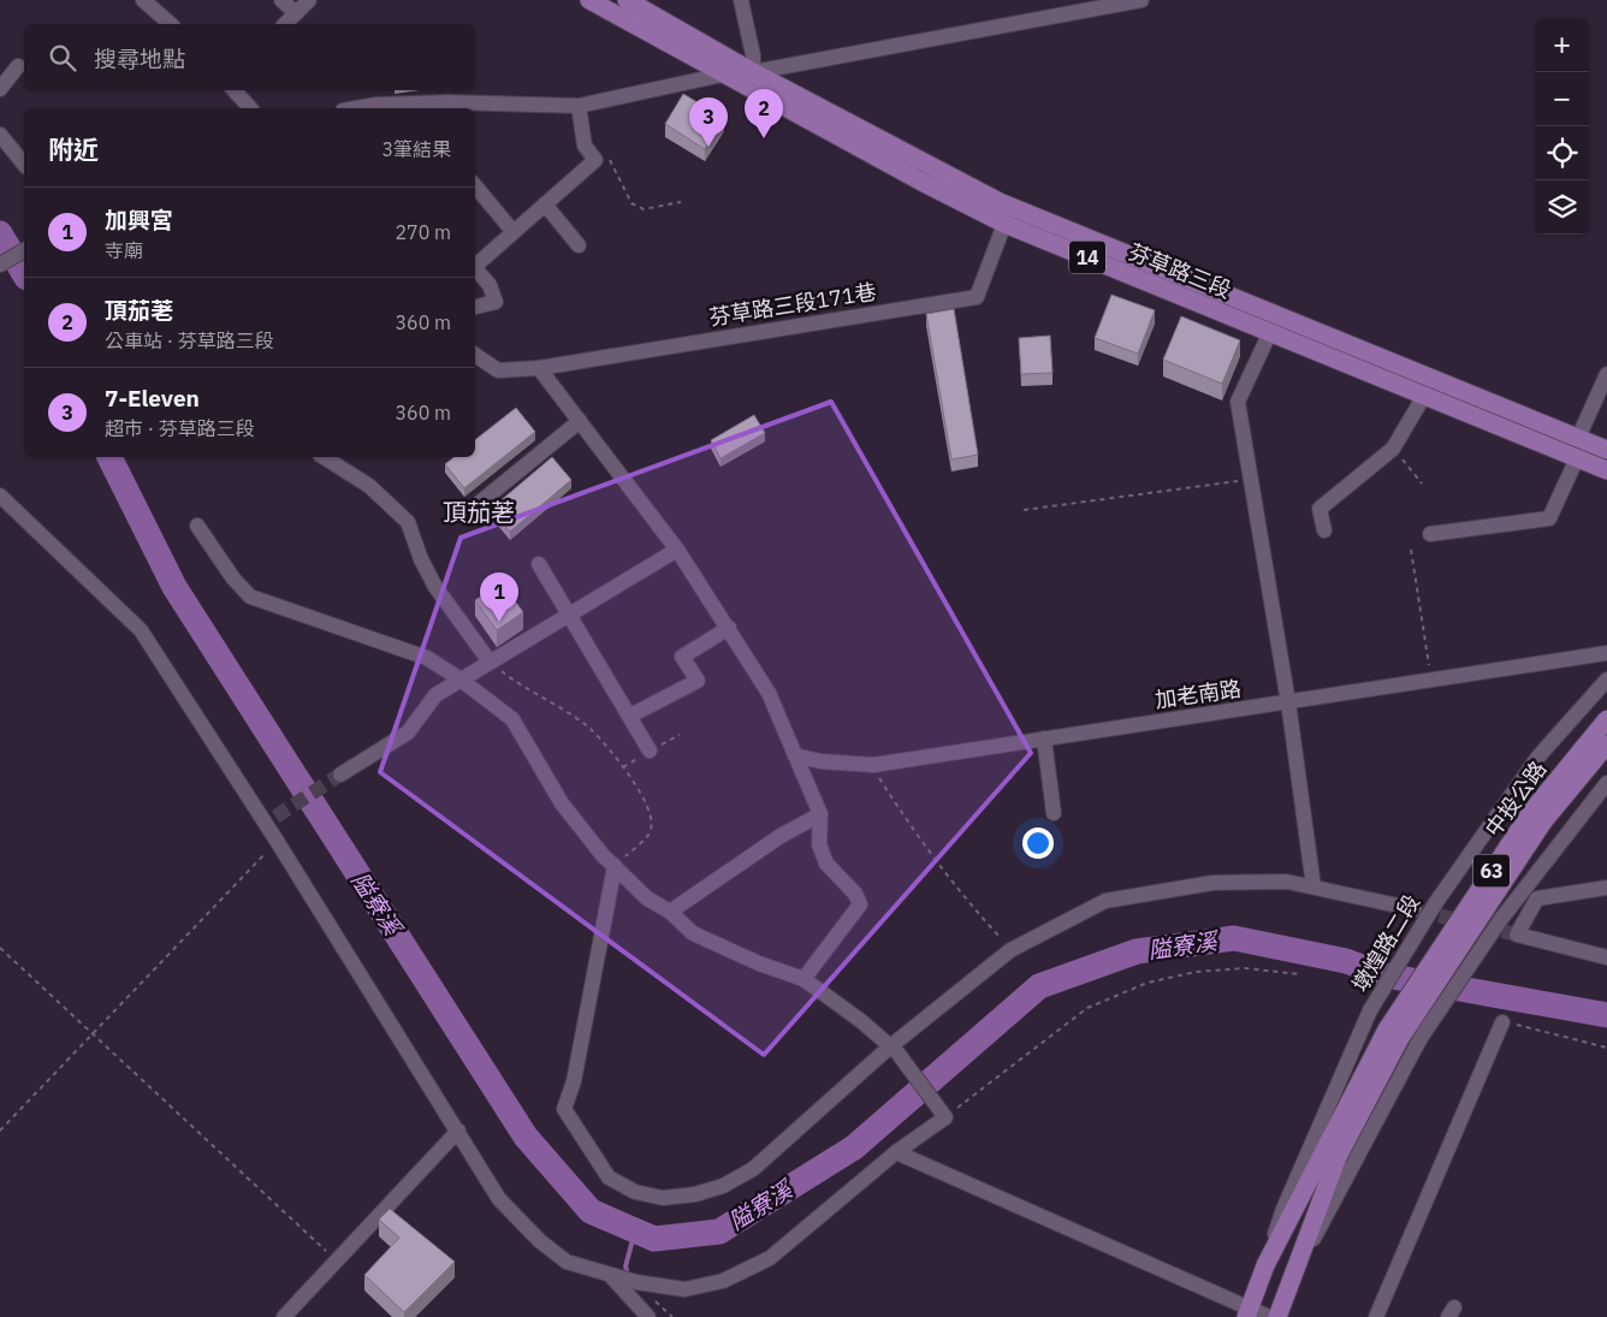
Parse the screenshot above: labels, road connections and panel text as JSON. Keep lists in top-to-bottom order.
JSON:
{
  "streets": {
    "main road": [
      "14",
      "芬草路三段",
      "中投公路",
      "63",
      "墩煌路二段"
    ],
    "street": ["芬草路三段171巷", "加老南路"]
  },
  "crossings": [
    ["芬草路三段", "芬草路三段171巷"],
    ["中投公路", "63"],
    ["中投公路", "墩煌路二段"],
    ["63", "墩煌路二段"]
  ],
  "districts": ["頂茄荖"],
  "water": ["隘寮溪"],
  "page": {
    "map_buttons": ["+", "−"],
    "search": "搜尋地點",
    "pins": ["2", "3", "1"],
    "heading": ["附近", "3筆結果"],
    "list": [
      {
        "mark": "1",
        "name": "加興宮",
        "note": "寺廟",
        "value": "270 m"
      },
      {
        "mark": "2",
        "name": "頂茄荖",
        "note": "公車站 · 芬草路三段",
        "value": "360 m"
      },
      {
        "mark": "3",
        "name": "7-Eleven",
        "note": "超市 · 芬草路三段",
        "value": "360 m"
      }
    ]
  }
}
